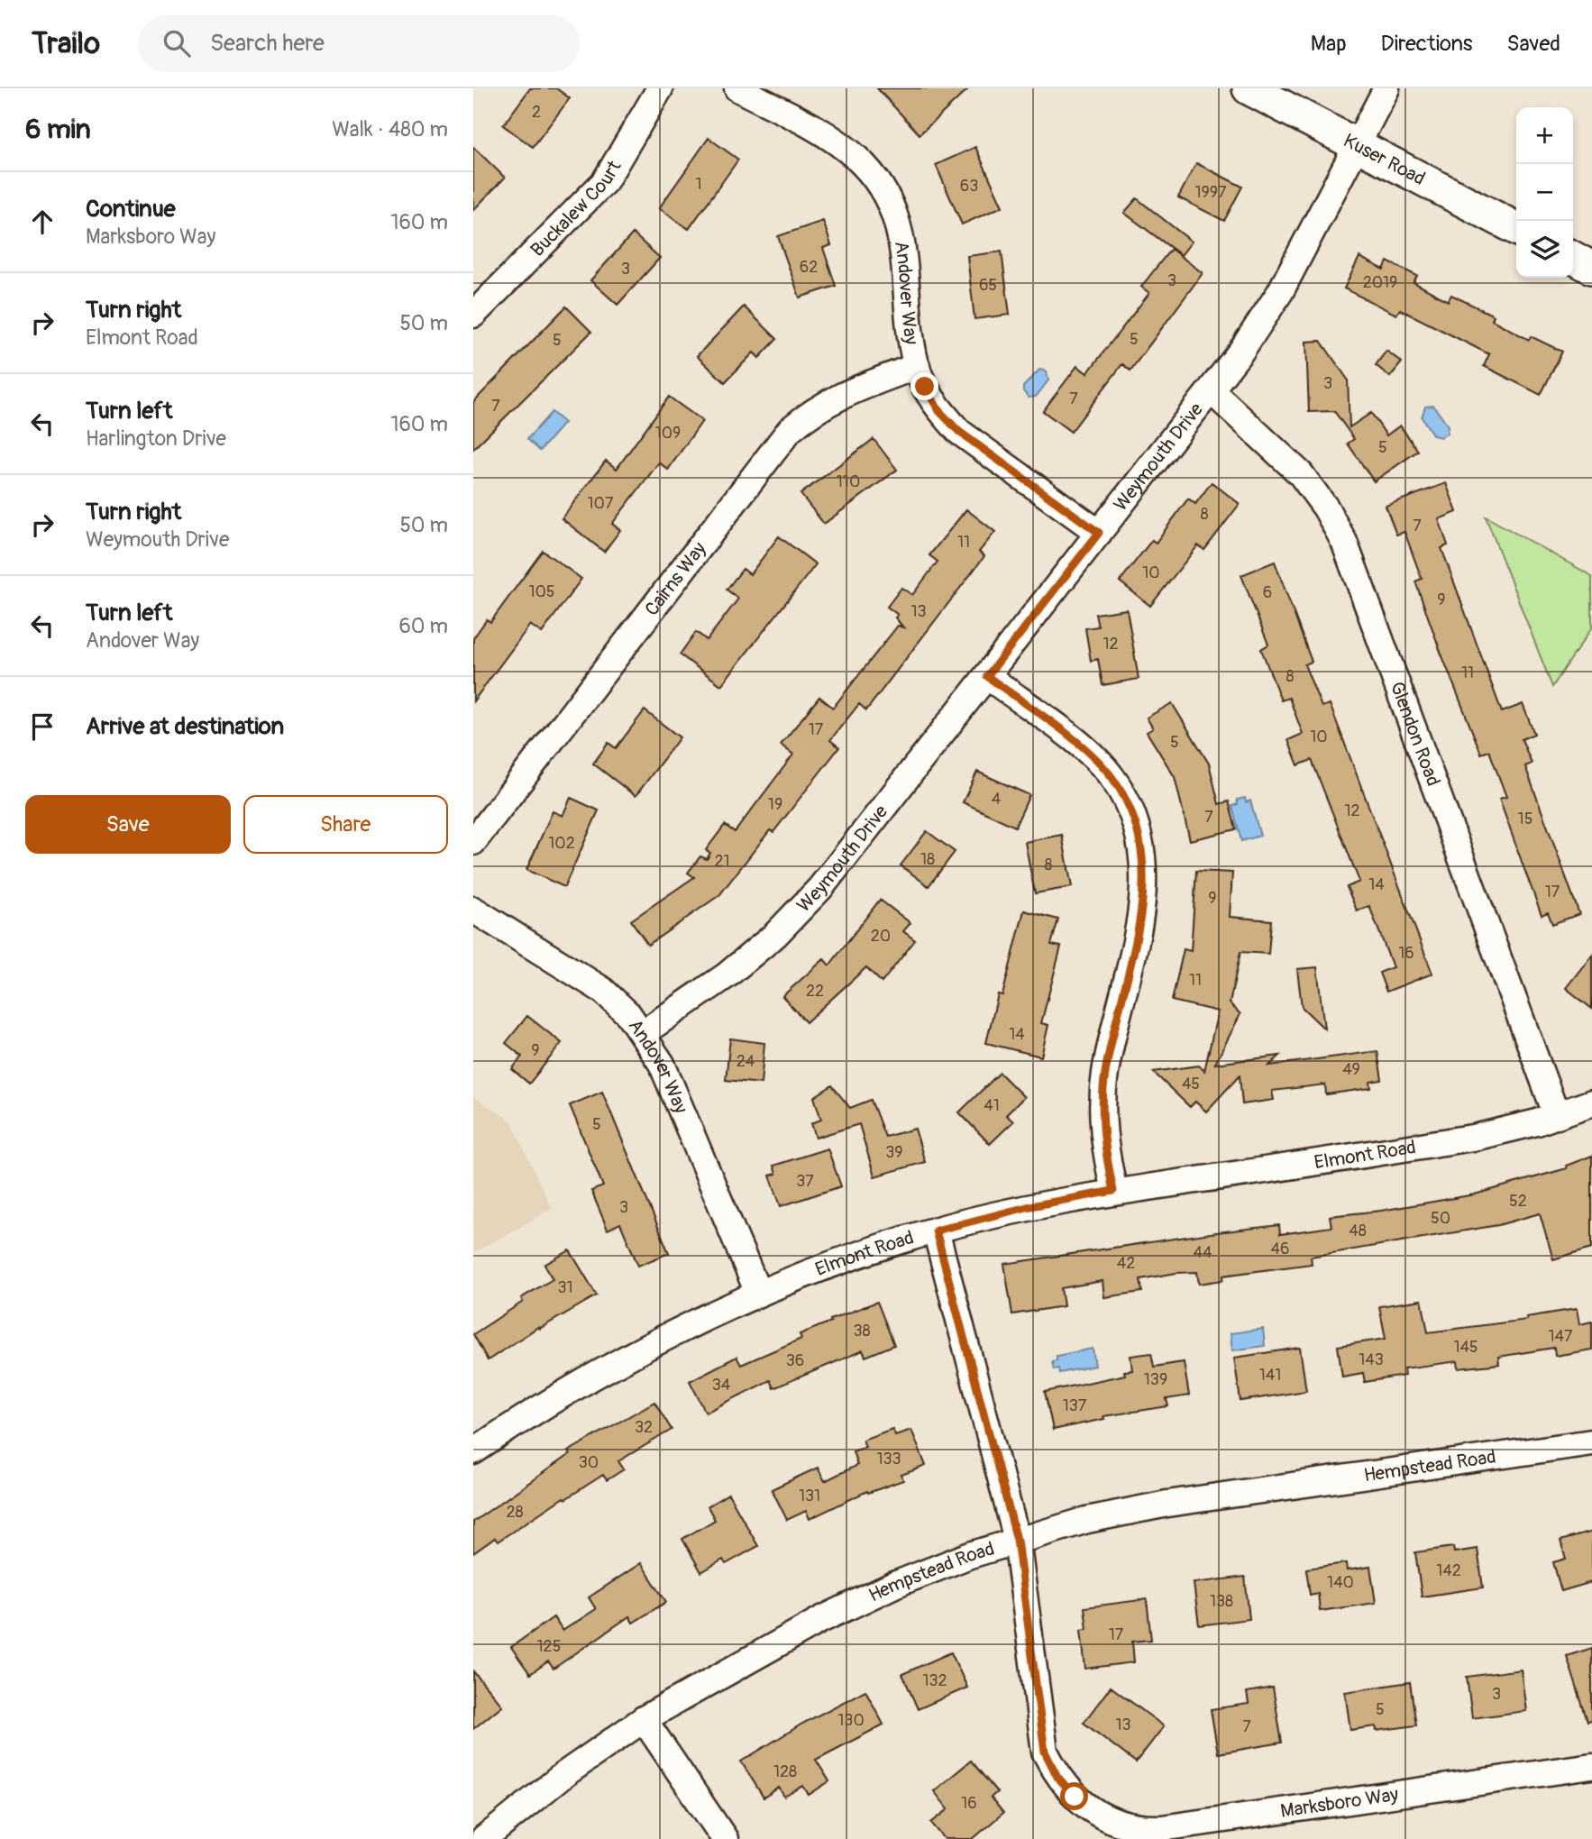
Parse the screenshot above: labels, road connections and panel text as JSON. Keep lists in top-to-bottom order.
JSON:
{
  "streets": {
    "street": [
      "Kuser Road",
      "Buckalew Court",
      "Andover Way",
      "Weymouth Drive",
      "Cairns Way",
      "Glendon Road",
      "Elmont Road",
      "Hempstead Road",
      "Marksboro Way"
    ]
  },
  "crossings": [
    ["Kuser Road", "Weymouth Drive"],
    ["Andover Way", "Weymouth Drive"],
    ["Andover Way", "Cairns Way"],
    ["Andover Way", "Elmont Road"],
    ["Weymouth Drive", "Glendon Road"],
    ["Glendon Road", "Elmont Road"],
    ["Elmont Road", "Marksboro Way"],
    ["Hempstead Road", "Marksboro Way"]
  ],
  "house_numbers": [
    "2",
    "1",
    "63",
    "1997",
    "62",
    "3",
    "3",
    "2019",
    "65",
    "5",
    "5",
    "3",
    "7",
    "7",
    "109",
    "5",
    "110",
    "107",
    "8",
    "7",
    "11",
    "10",
    "105",
    "6",
    "9",
    "13",
    "12",
    "11",
    "8",
    "17",
    "10",
    "5",
    "4",
    "19",
    "12",
    "7",
    "15",
    "102",
    "18",
    "21",
    "8",
    "14",
    "17",
    "9",
    "20",
    "16",
    "11",
    "22",
    "14",
    "9",
    "24",
    "49",
    "45",
    "41",
    "5",
    "39",
    "37",
    "52",
    "3",
    "50",
    "48",
    "46",
    "44",
    "42",
    "31",
    "38",
    "147",
    "145",
    "143",
    "36",
    "141",
    "139",
    "34",
    "137",
    "32",
    "133",
    "30",
    "131",
    "28",
    "142",
    "140",
    "138",
    "17",
    "125",
    "132",
    "3",
    "5",
    "130",
    "13",
    "7",
    "128",
    "16"
  ],
  "page": {
    "header": "Trailo",
    "search": "Search here",
    "nav": ["Map", "Directions", "Saved"],
    "heading": ["6 min", "Walk · 480 m"],
    "map_buttons": ["+", "−"],
    "list": [
      ["Continue", "Marksboro Way", "160 m"],
      ["Turn right", "Elmont Road", "50 m"],
      ["Turn left", "Harlington Drive", "160 m"],
      ["Turn right", "Weymouth Drive", "50 m"],
      ["Turn left", "Andover Way", "60 m"],
      "Arrive at destination"
    ],
    "buttons": ["Save", "Share"]
  }
}
